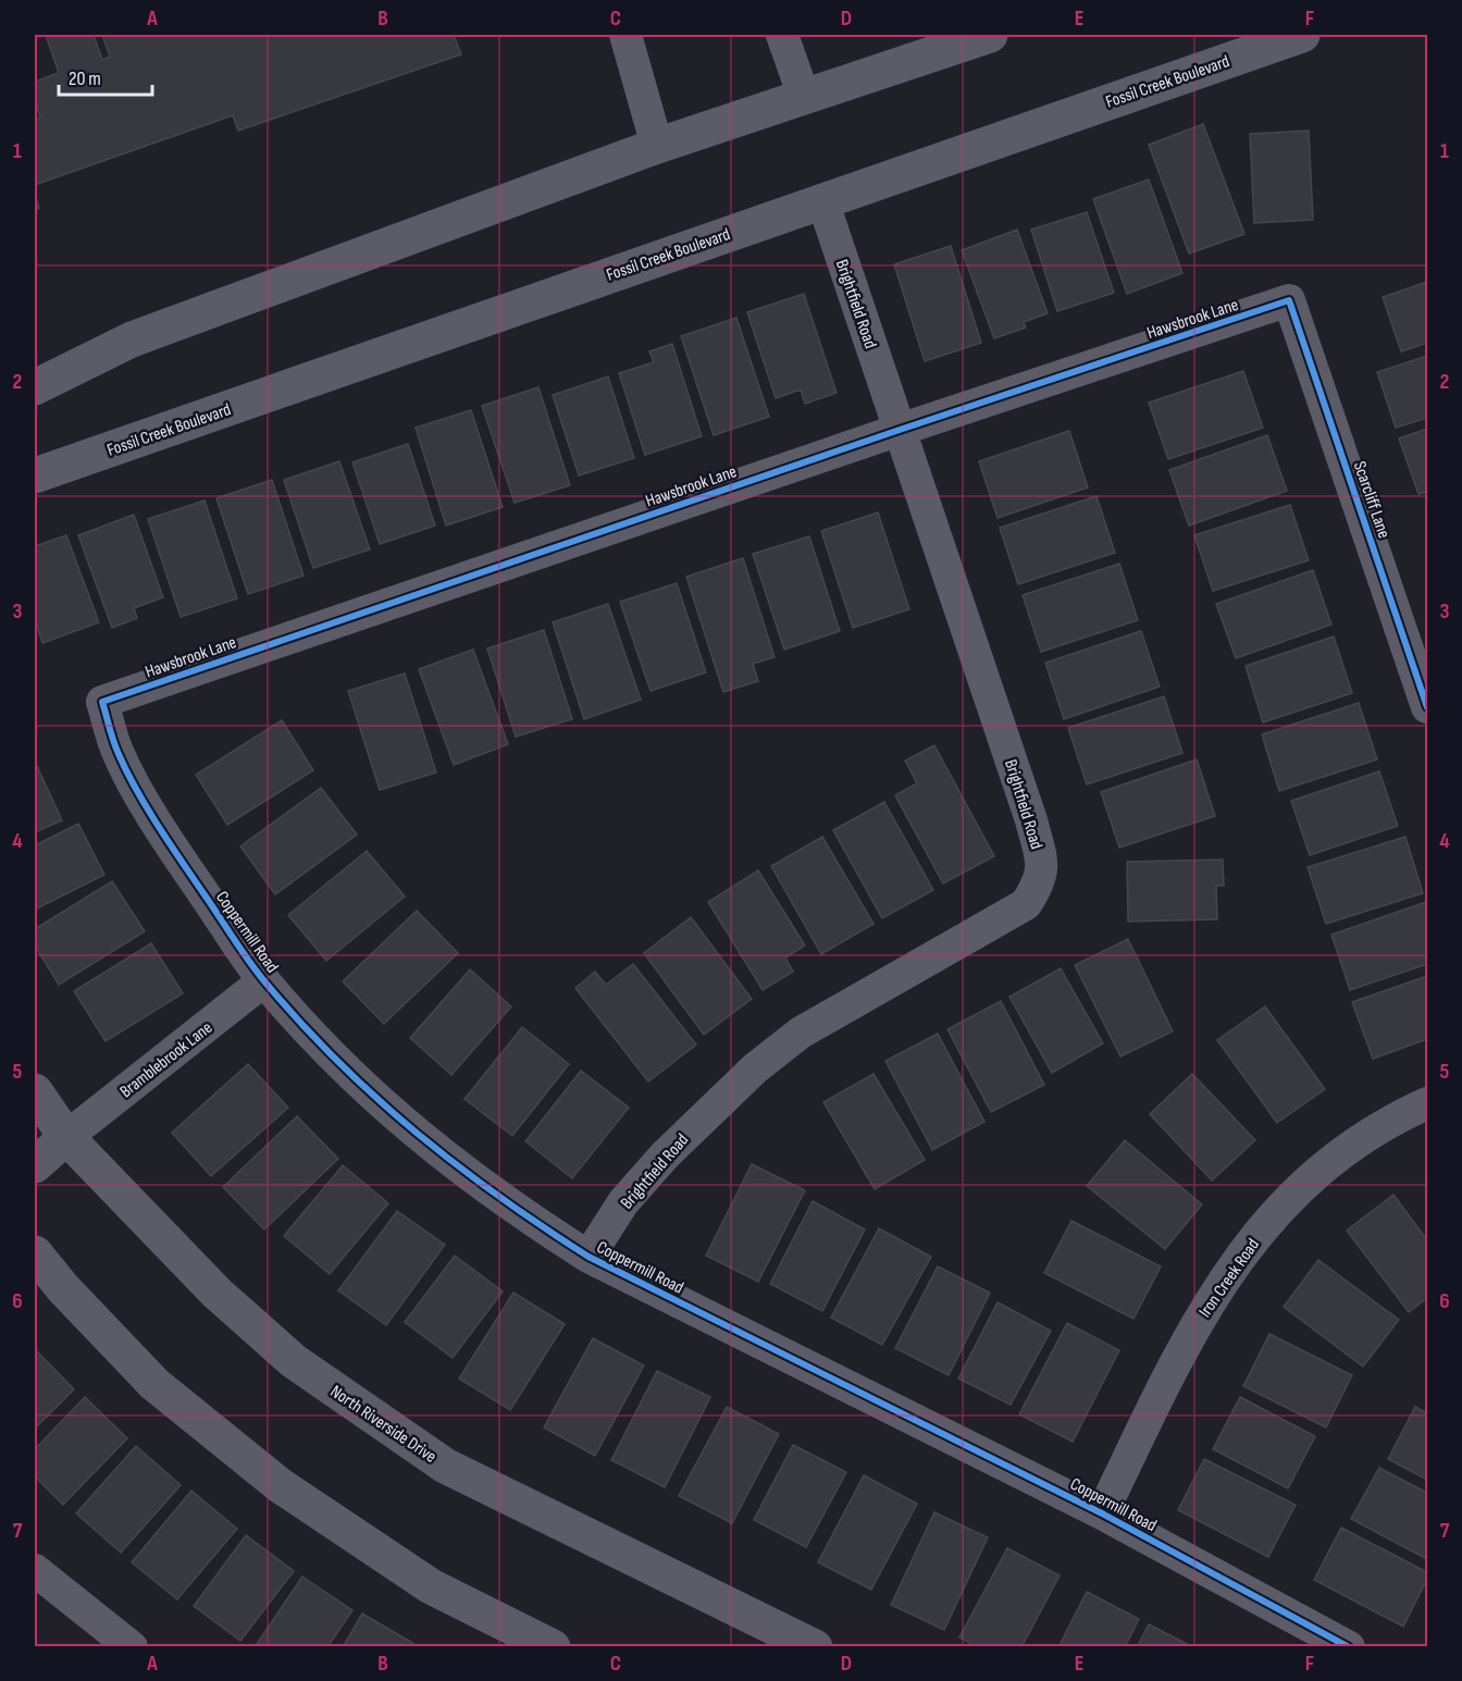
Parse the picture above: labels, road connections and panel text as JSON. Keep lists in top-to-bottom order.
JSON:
{
  "streets": {
    "main road": ["Fossil Creek Boulevard", "North Riverside Drive"],
    "street": [
      "Brightfield Road",
      "Hawsbrook Lane",
      "Scarcliff Lane",
      "Coppermill Road",
      "Bramblebrook Lane",
      "Iron Creek Road"
    ]
  },
  "crossings": [
    ["Fossil Creek Boulevard", "Brightfield Road"],
    ["Brightfield Road", "Hawsbrook Lane"],
    ["Brightfield Road", "Coppermill Road"],
    ["Hawsbrook Lane", "Scarcliff Lane"],
    ["Hawsbrook Lane", "Coppermill Road"],
    ["Coppermill Road", "Bramblebrook Lane"],
    ["Coppermill Road", "Iron Creek Road"],
    ["Bramblebrook Lane", "North Riverside Drive"]
  ],
  "scale_bar": "20 m",
  "grid": {
    "columns": [
      "A",
      "B",
      "C",
      "D",
      "E",
      "F"
    ],
    "rows": [
      "1",
      "2",
      "3",
      "4",
      "5",
      "6",
      "7"
    ]
  }
}
